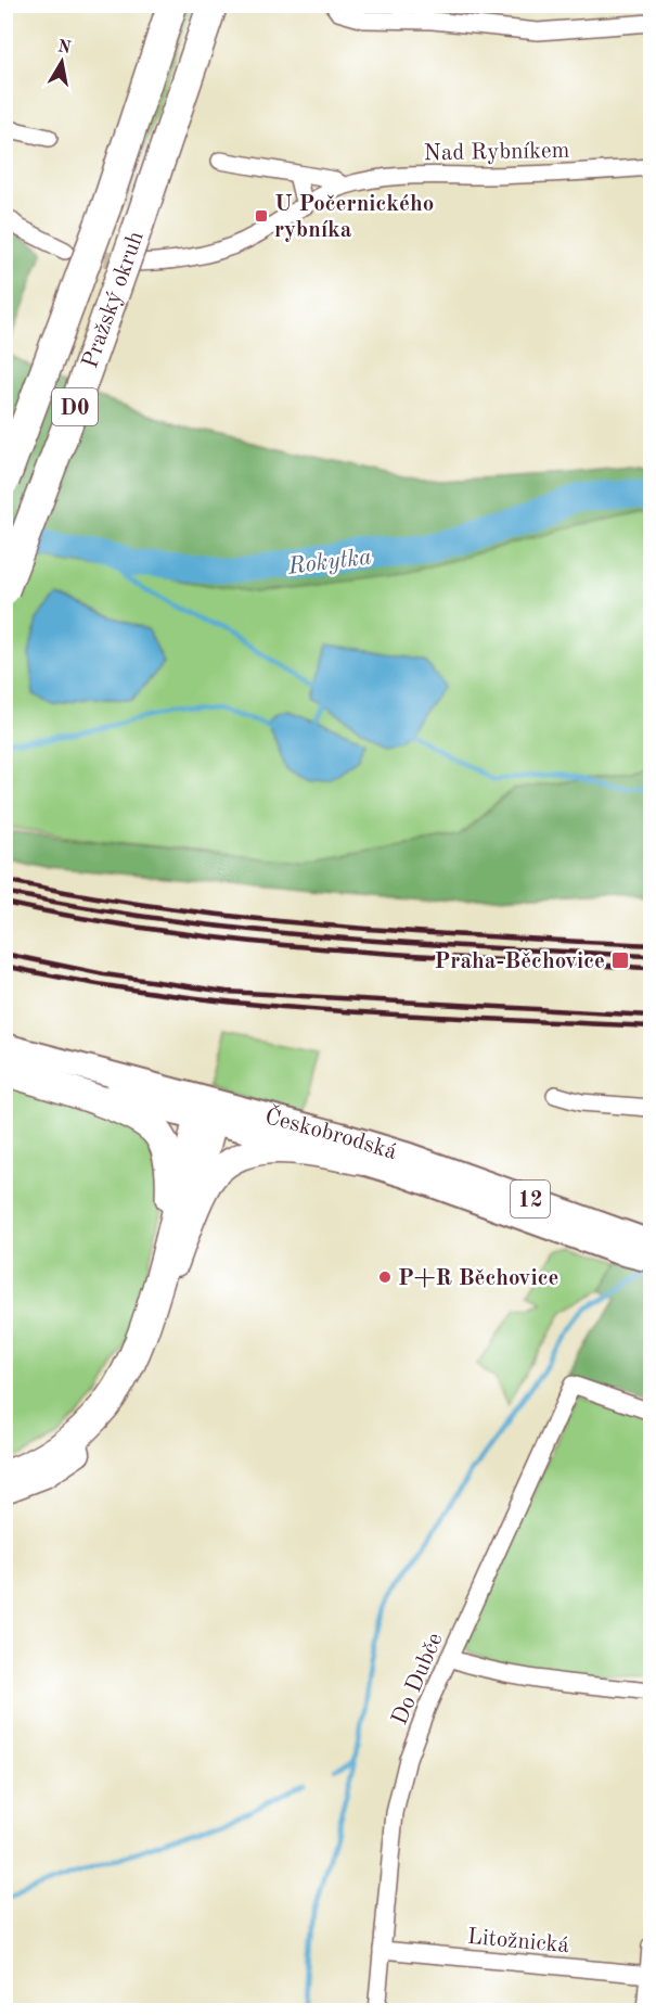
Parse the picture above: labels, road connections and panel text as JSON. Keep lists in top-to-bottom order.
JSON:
{
  "streets": {
    "highway": ["Pražský okruh", "D0"],
    "main road": ["Českobrodská", "12"],
    "street": ["Nad Rybníkem", "Do Dubče", "Litožnická"]
  },
  "crossings": [
    ["Do Dubče", "Litožnická"]
  ],
  "water": ["Rokytka"],
  "places": {
    "transit": ["U Počernického rybníka", "Praha-Běchovice"],
    "other": ["P+R Běchovice"]
  },
  "north": "top"
}
